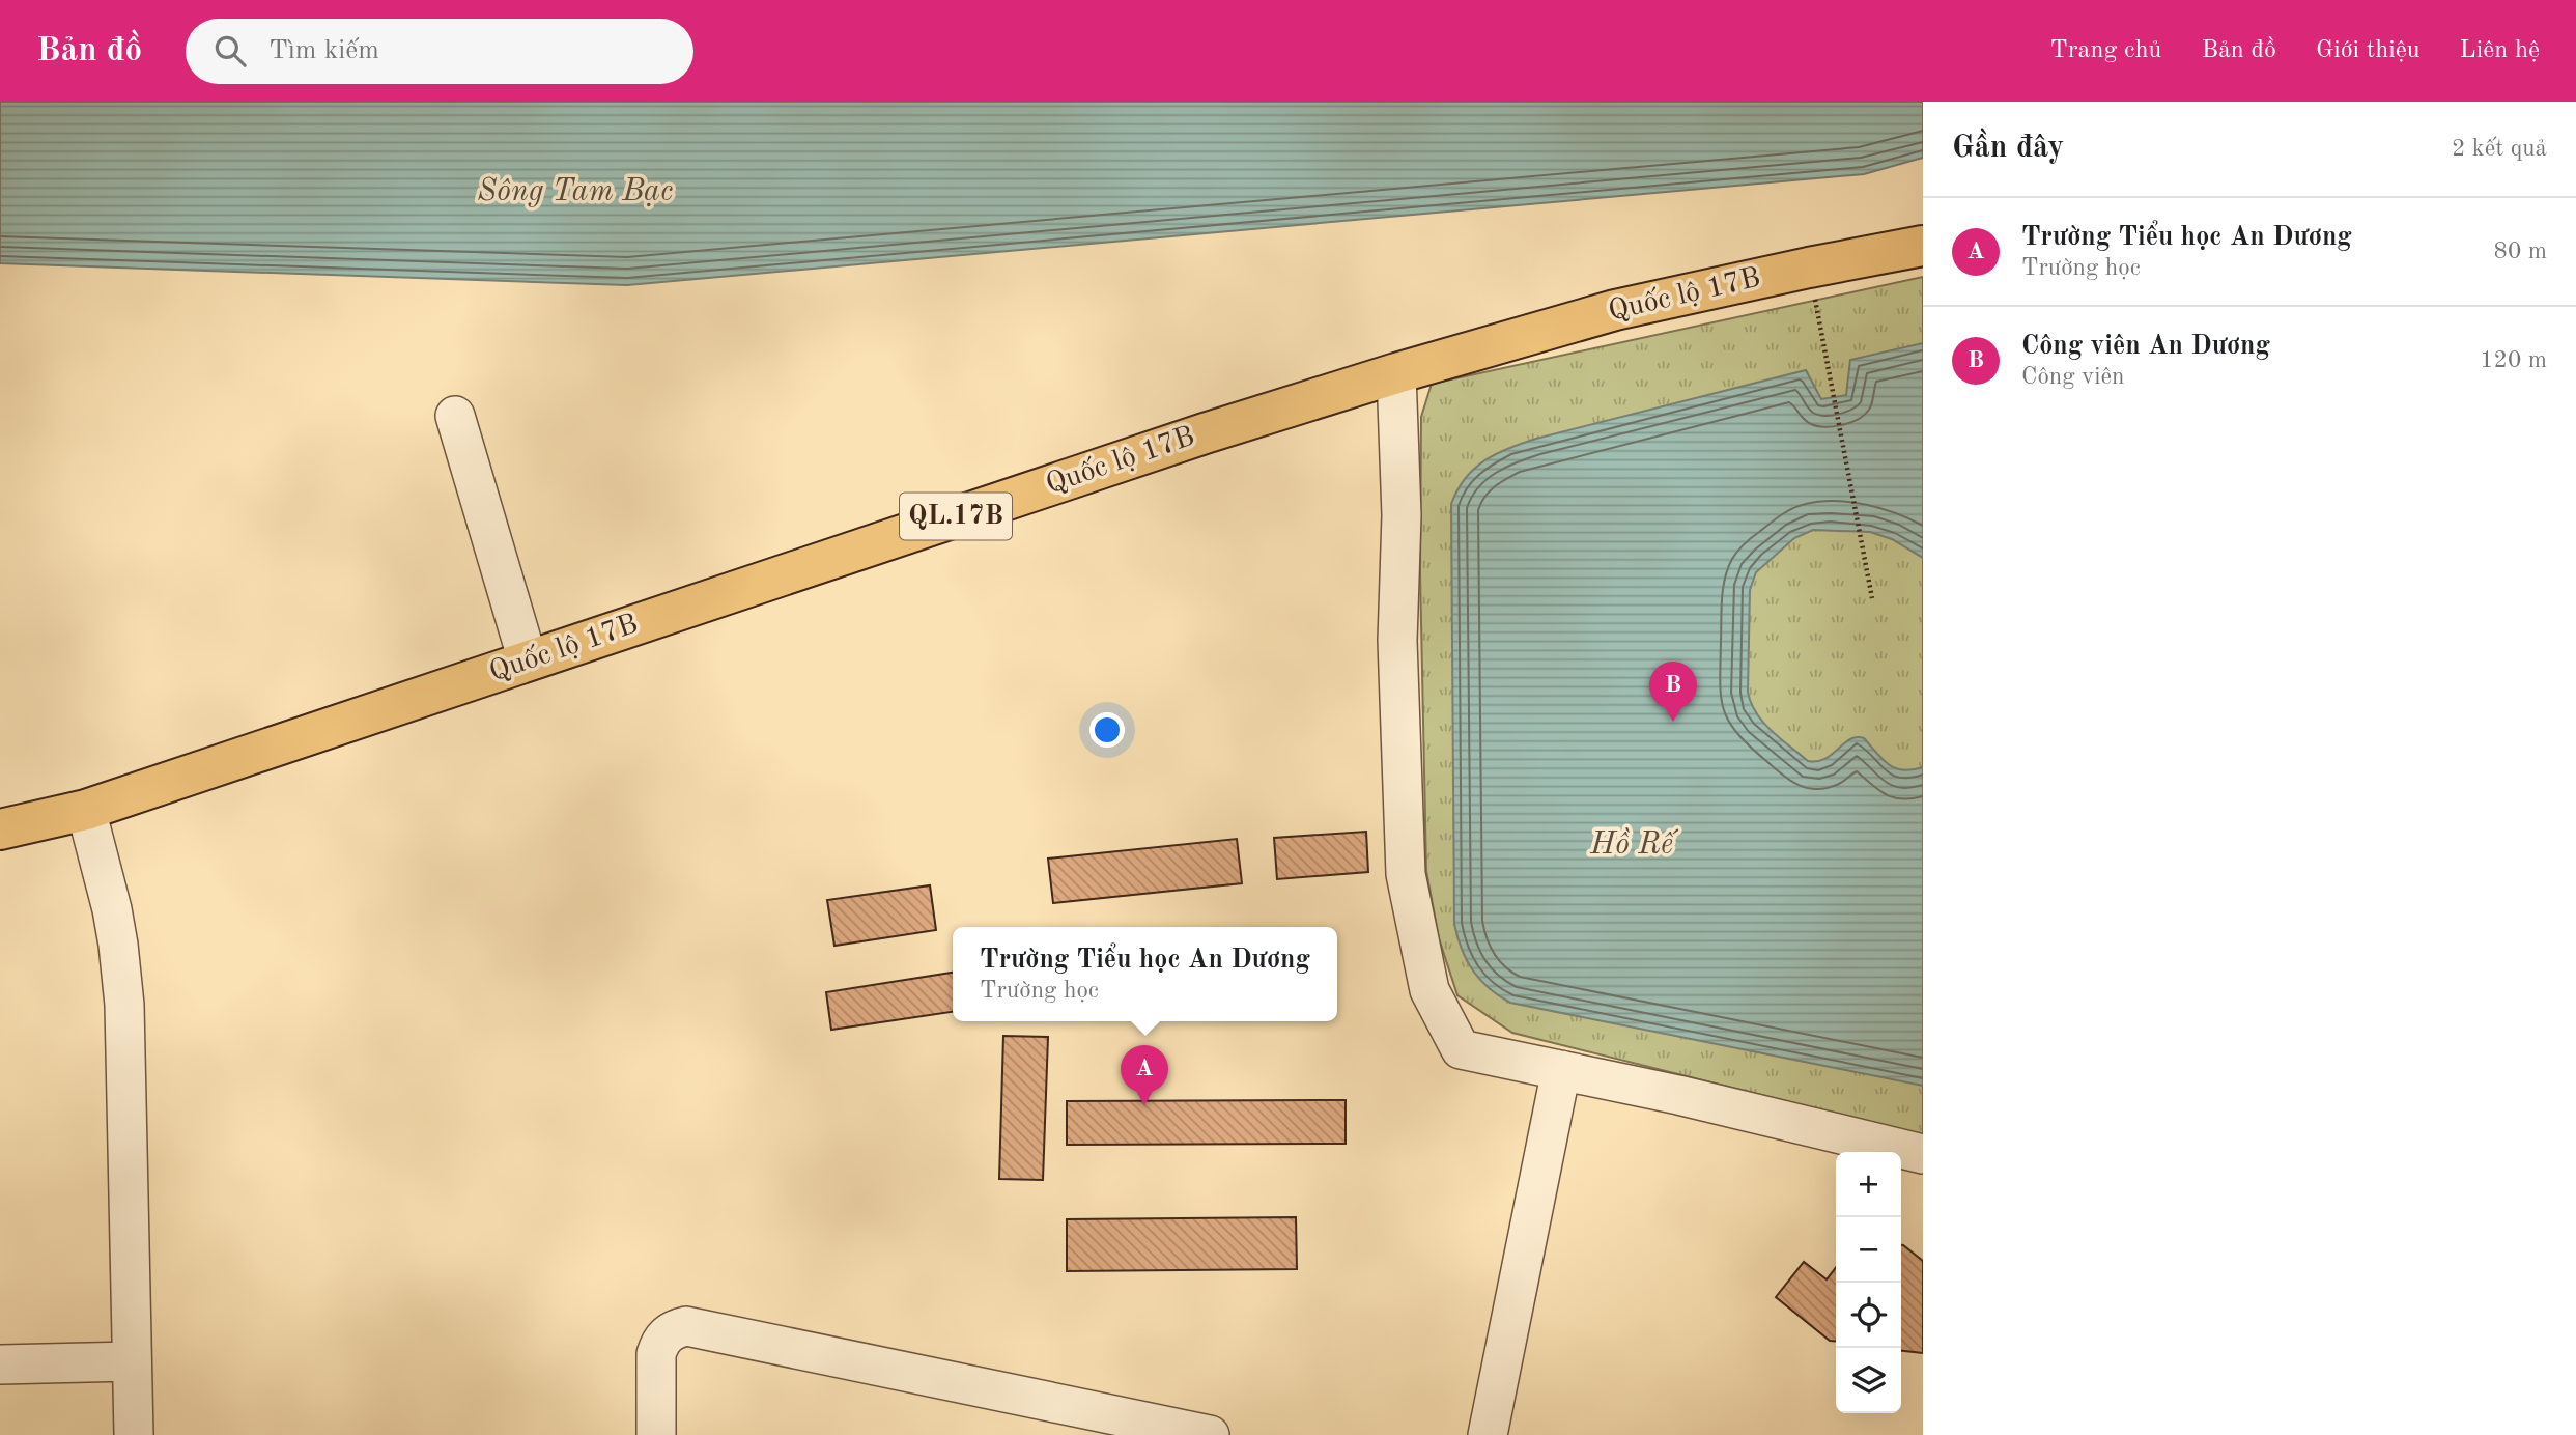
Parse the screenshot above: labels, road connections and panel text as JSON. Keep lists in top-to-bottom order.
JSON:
{
  "streets": {
    "main road": ["Quốc lộ 17B", "QL.17B"]
  },
  "water": ["Sông Tam Bạc", "Hồ Rế"],
  "page": {
    "header": "Bản đồ",
    "search": "Tìm kiếm",
    "nav": [
      "Trang chủ",
      "Bản đồ",
      "Giới thiệu",
      "Liên hệ"
    ],
    "heading": ["Gần đây", "2 kết quả"],
    "list": [
      {
        "mark": "A",
        "name": "Trường Tiểu học An Dương",
        "note": "Trường học",
        "value": "80 m"
      },
      {
        "mark": "B",
        "name": "Công viên An Dương",
        "note": "Công viên",
        "value": "120 m"
      }
    ],
    "pins": ["B", "A"],
    "popup": ["Trường Tiểu học An Dương", "Trường học"],
    "map_buttons": ["+", "−"]
  }
}
